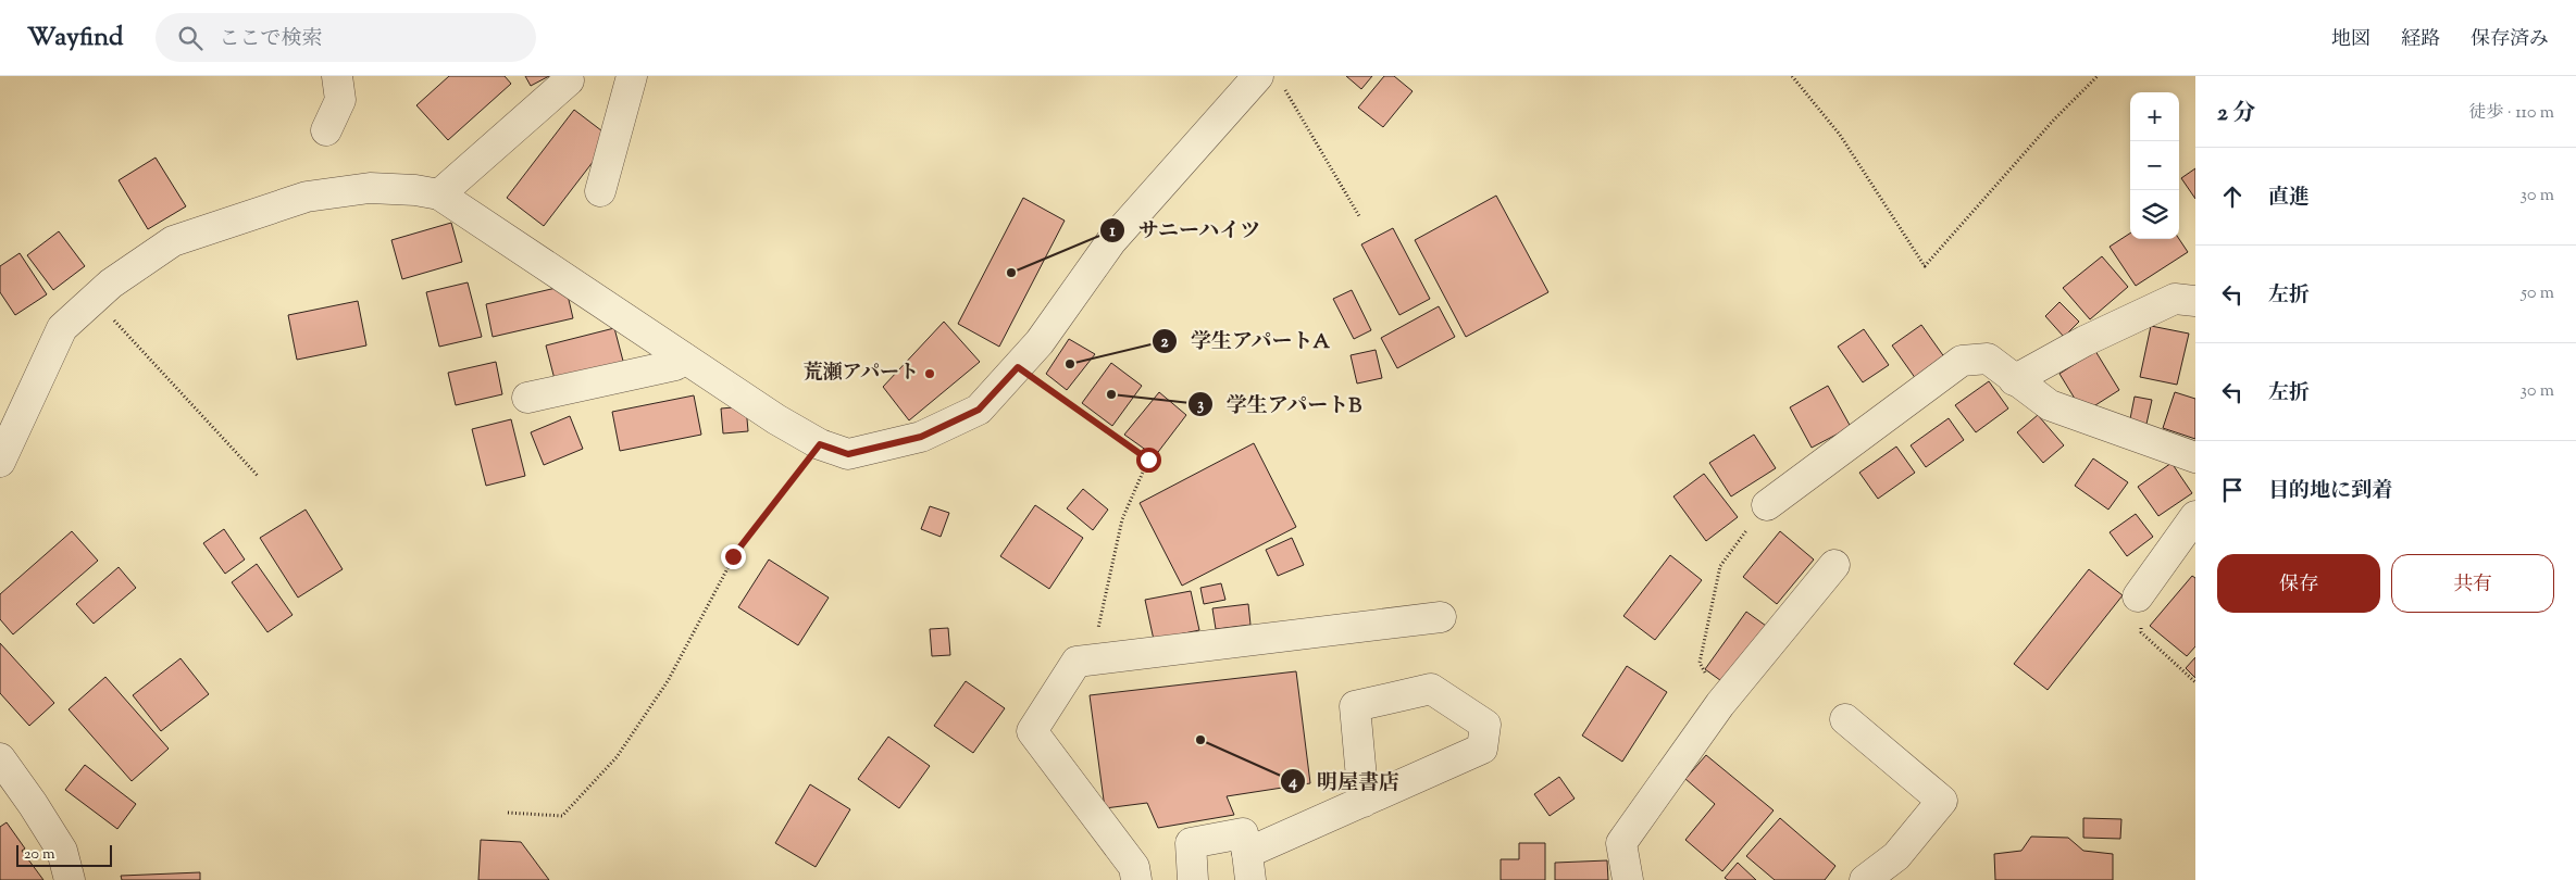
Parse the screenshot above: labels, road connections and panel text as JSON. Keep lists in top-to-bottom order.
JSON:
{
  "places": [
    "サニーハイツ",
    "学生アパートA",
    "荒瀬アパート",
    "学生アパートB",
    "明屋書店"
  ],
  "scale_bar": "20 m",
  "page": {
    "header": "Wayfind",
    "search": "ここで検索",
    "nav": ["地図", "経路", "保存済み"],
    "heading": ["2 分", "徒歩 · 110 m"],
    "map_buttons": ["+", "−"],
    "list": [
      ["直進", "30 m"],
      ["左折", "50 m"],
      ["左折", "30 m"],
      "目的地に到着"
    ],
    "buttons": ["保存", "共有"],
    "scale": "20 m"
  }
}
